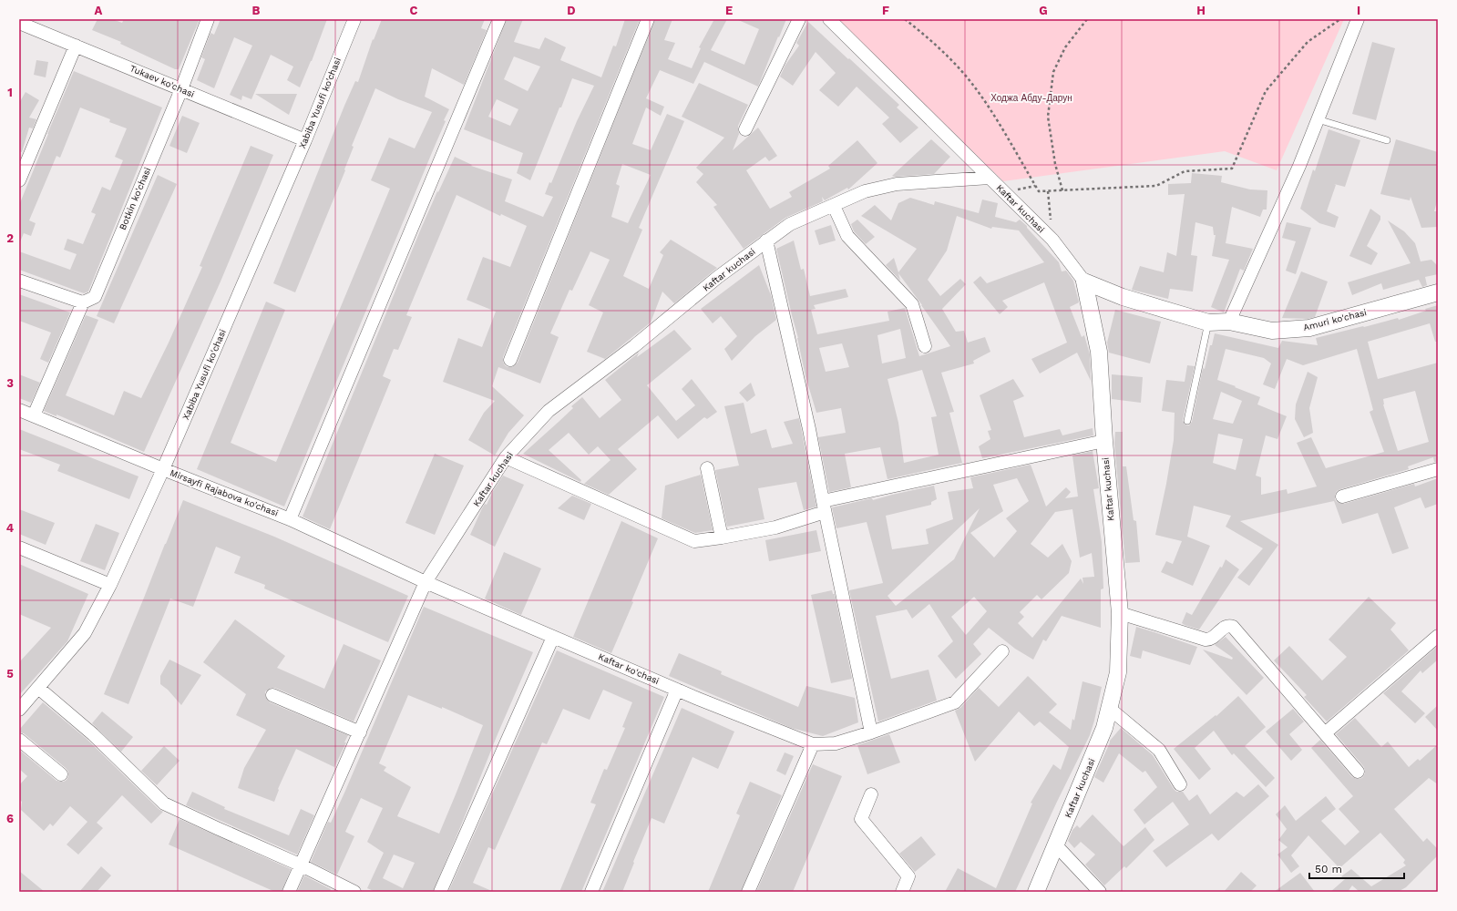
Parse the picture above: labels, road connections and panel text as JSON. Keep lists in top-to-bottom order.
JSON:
{
  "streets": {
    "street": [
      "Tukaev ko'chasi",
      "Xabiba Yusufi ko'chasi",
      "Botkin ko'chasi",
      "Kaftar kuchasi",
      "Amuri ko'chasi",
      "Mirsayfi Rajabova ko'chasi",
      "Kaftar ko'chasi"
    ]
  },
  "crossings": [
    ["Tukaev ko'chasi", "Xabiba Yusufi ko'chasi"],
    ["Tukaev ko'chasi", "Botkin ko'chasi"],
    ["Xabiba Yusufi ko'chasi", "Mirsayfi Rajabova ko'chasi"],
    ["Botkin ko'chasi", "Mirsayfi Rajabova ko'chasi"],
    ["Kaftar kuchasi", "Amuri ko'chasi"],
    ["Kaftar kuchasi", "Mirsayfi Rajabova ko'chasi"],
    ["Kaftar kuchasi", "Kaftar ko'chasi"],
    ["Mirsayfi Rajabova ko'chasi", "Kaftar ko'chasi"]
  ],
  "parks": ["Ходжа Абду-Дарун"],
  "scale_bar": "50 m",
  "grid": {
    "columns": [
      "A",
      "B",
      "C",
      "D",
      "E",
      "F",
      "G",
      "H",
      "I"
    ],
    "rows": [
      "1",
      "2",
      "3",
      "4",
      "5",
      "6"
    ]
  }
}
